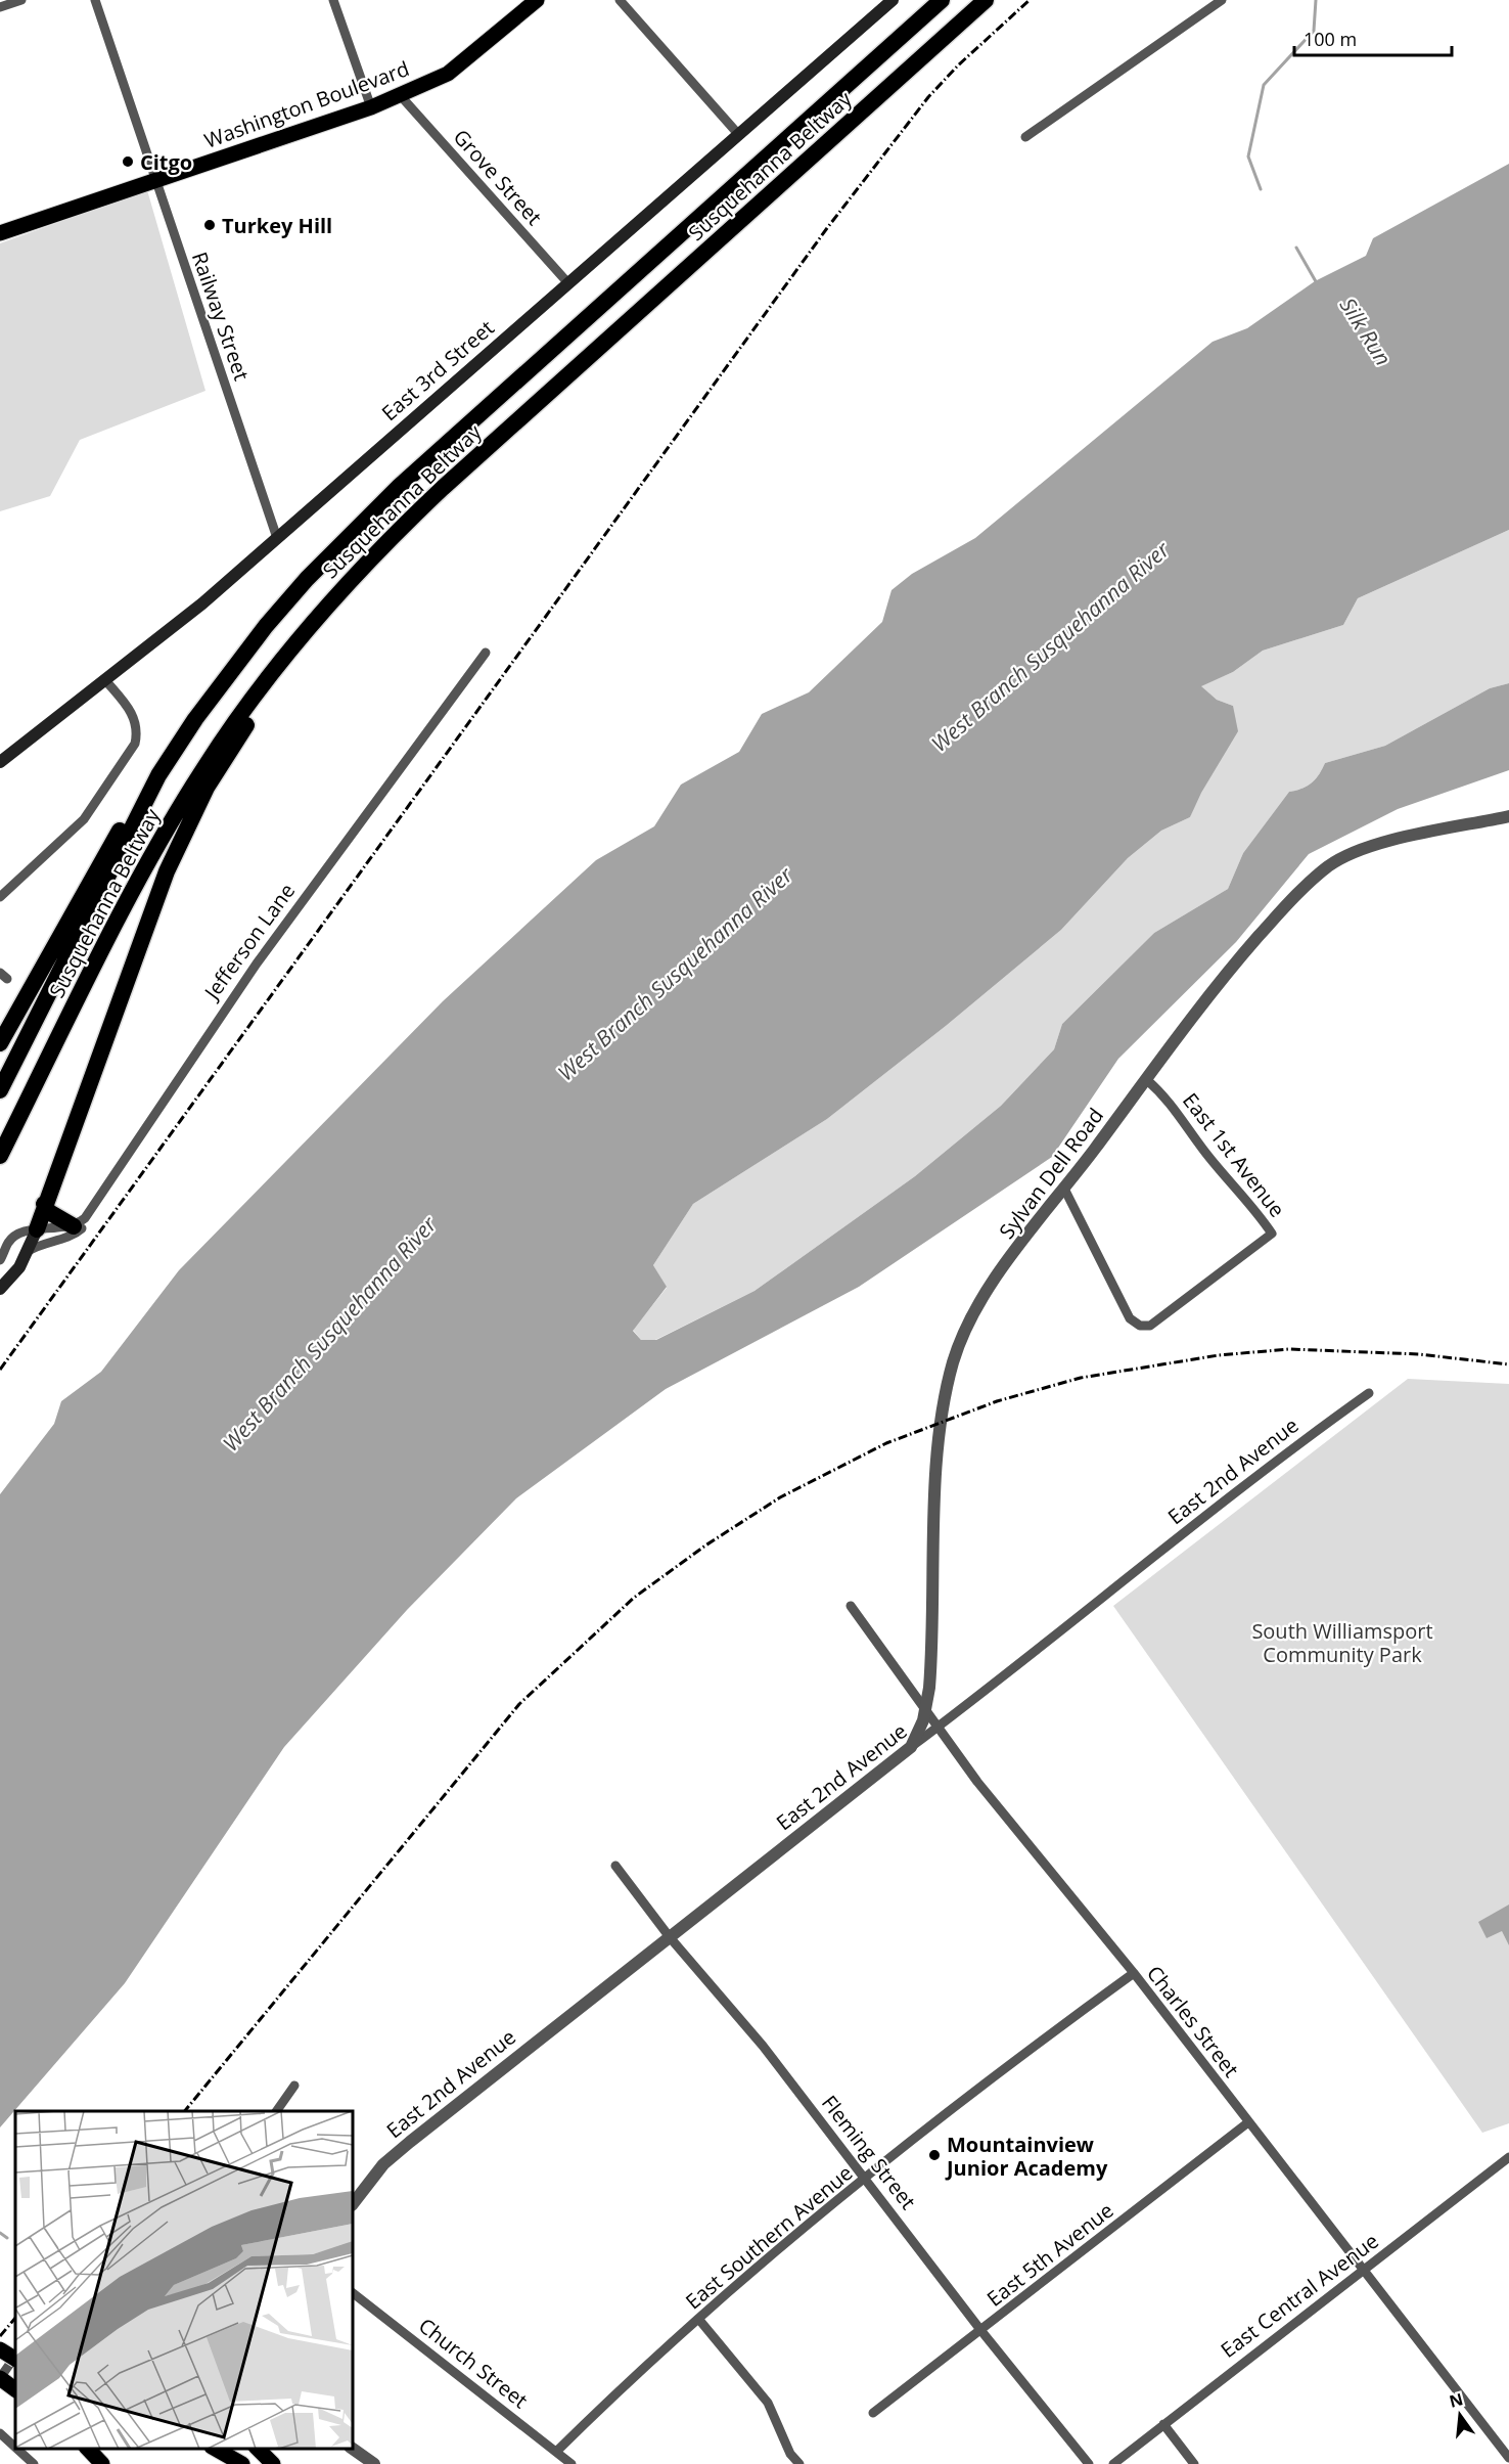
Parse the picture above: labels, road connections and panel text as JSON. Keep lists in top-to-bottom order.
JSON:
{
  "streets": {
    "highway": ["Susquehanna Beltway"],
    "main road": ["Washington Boulevard", "East 3rd Street"],
    "street": [
      "Grove Street",
      "Railway Street",
      "Jefferson Lane",
      "East 1st Avenue",
      "Sylvan Dell Road",
      "East 2nd Avenue",
      "Charles Street",
      "Fleming Street",
      "East Southern Avenue",
      "East 5th Avenue",
      "East Central Avenue",
      "Church Street"
    ]
  },
  "crossings": [
    ["Washington Boulevard", "Grove Street"],
    ["Washington Boulevard", "Railway Street"],
    ["Grove Street", "East 3rd Street"],
    ["Railway Street", "East 3rd Street"],
    ["East 1st Avenue", "Sylvan Dell Road"],
    ["Sylvan Dell Road", "East 2nd Avenue"],
    ["Sylvan Dell Road", "Charles Street"],
    ["East 2nd Avenue", "Charles Street"],
    ["East 2nd Avenue", "Fleming Street"],
    ["Charles Street", "East Southern Avenue"],
    ["Charles Street", "East 5th Avenue"],
    ["Charles Street", "East Central Avenue"],
    ["Fleming Street", "East Southern Avenue"],
    ["Fleming Street", "East 5th Avenue"],
    ["East Southern Avenue", "Church Street"]
  ],
  "water": ["Silk Run", "West Branch Susquehanna River"],
  "parks": ["South Williamsport Community Park"],
  "places": ["Citgo", "Turkey Hill", "Mountainview Junior Academy"],
  "scale_bar": "100 m",
  "north": "top"
}
